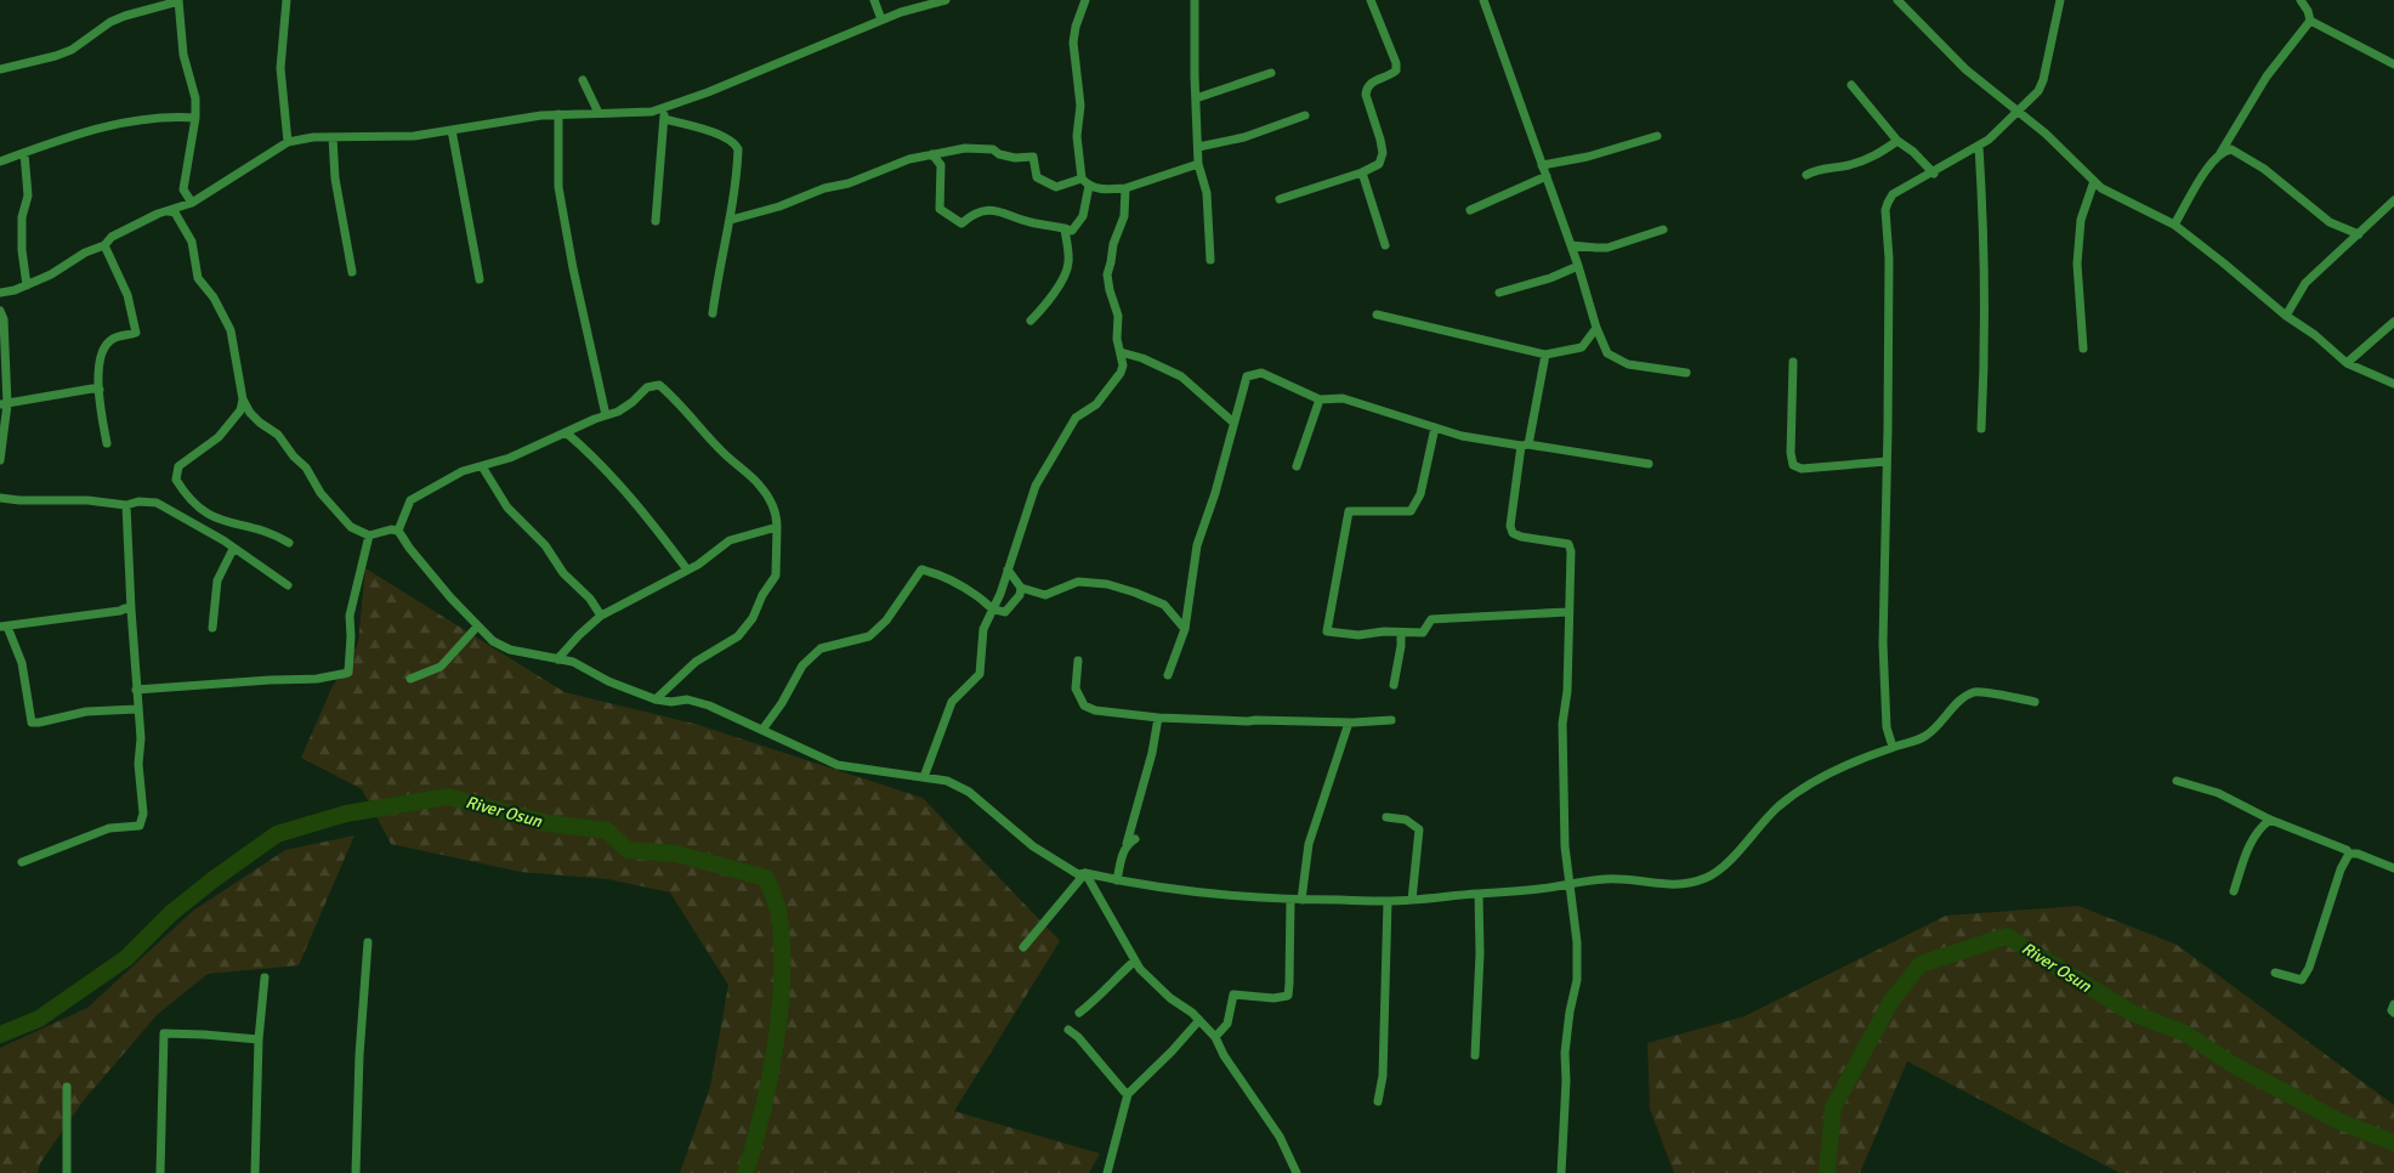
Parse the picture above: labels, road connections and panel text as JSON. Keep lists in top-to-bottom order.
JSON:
{
  "water": ["River Osun"]
}
